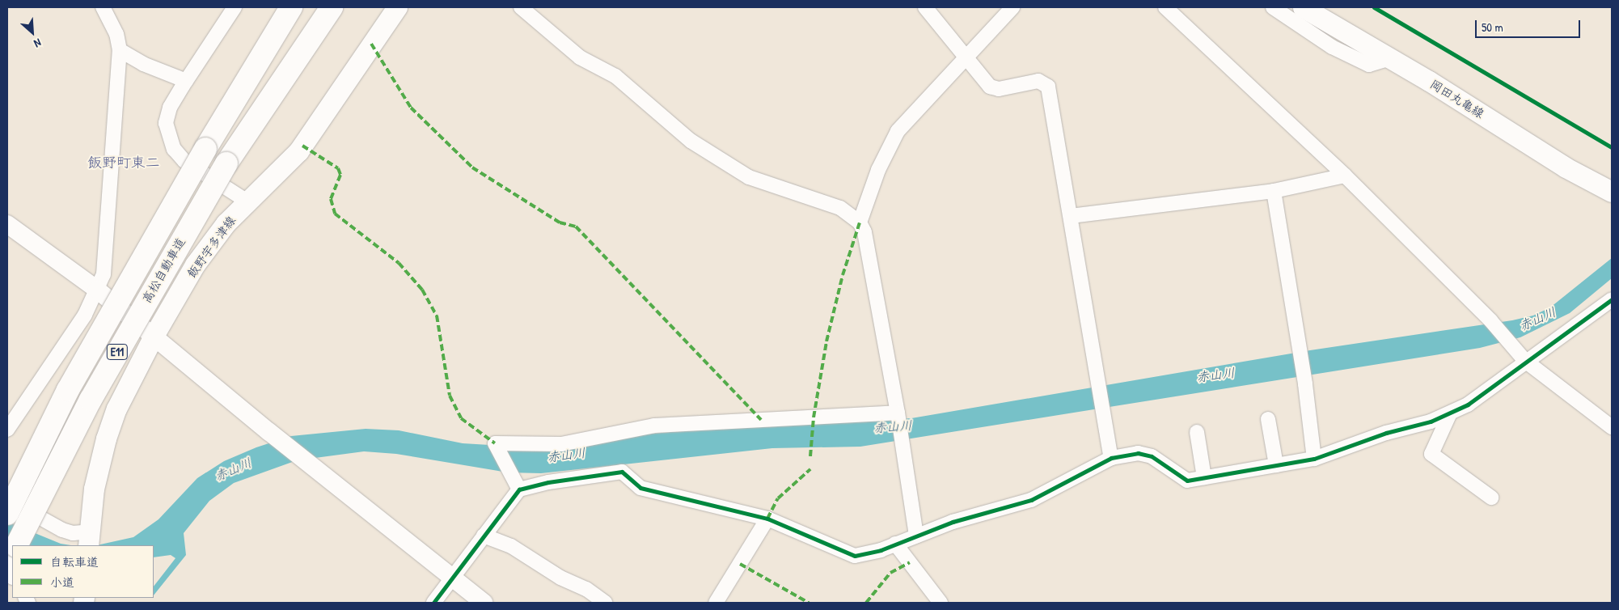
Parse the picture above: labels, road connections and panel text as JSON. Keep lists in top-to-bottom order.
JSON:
{
  "streets": {
    "highway": ["高松自動車道", "E11"],
    "main road": ["岡田丸亀線", "飯野宇多津線"]
  },
  "districts": ["飯野町東二"],
  "water": ["赤山川"],
  "legend": ["自転車道", "小道"],
  "scale_bar": "50 m",
  "north": "bottom right"
}
